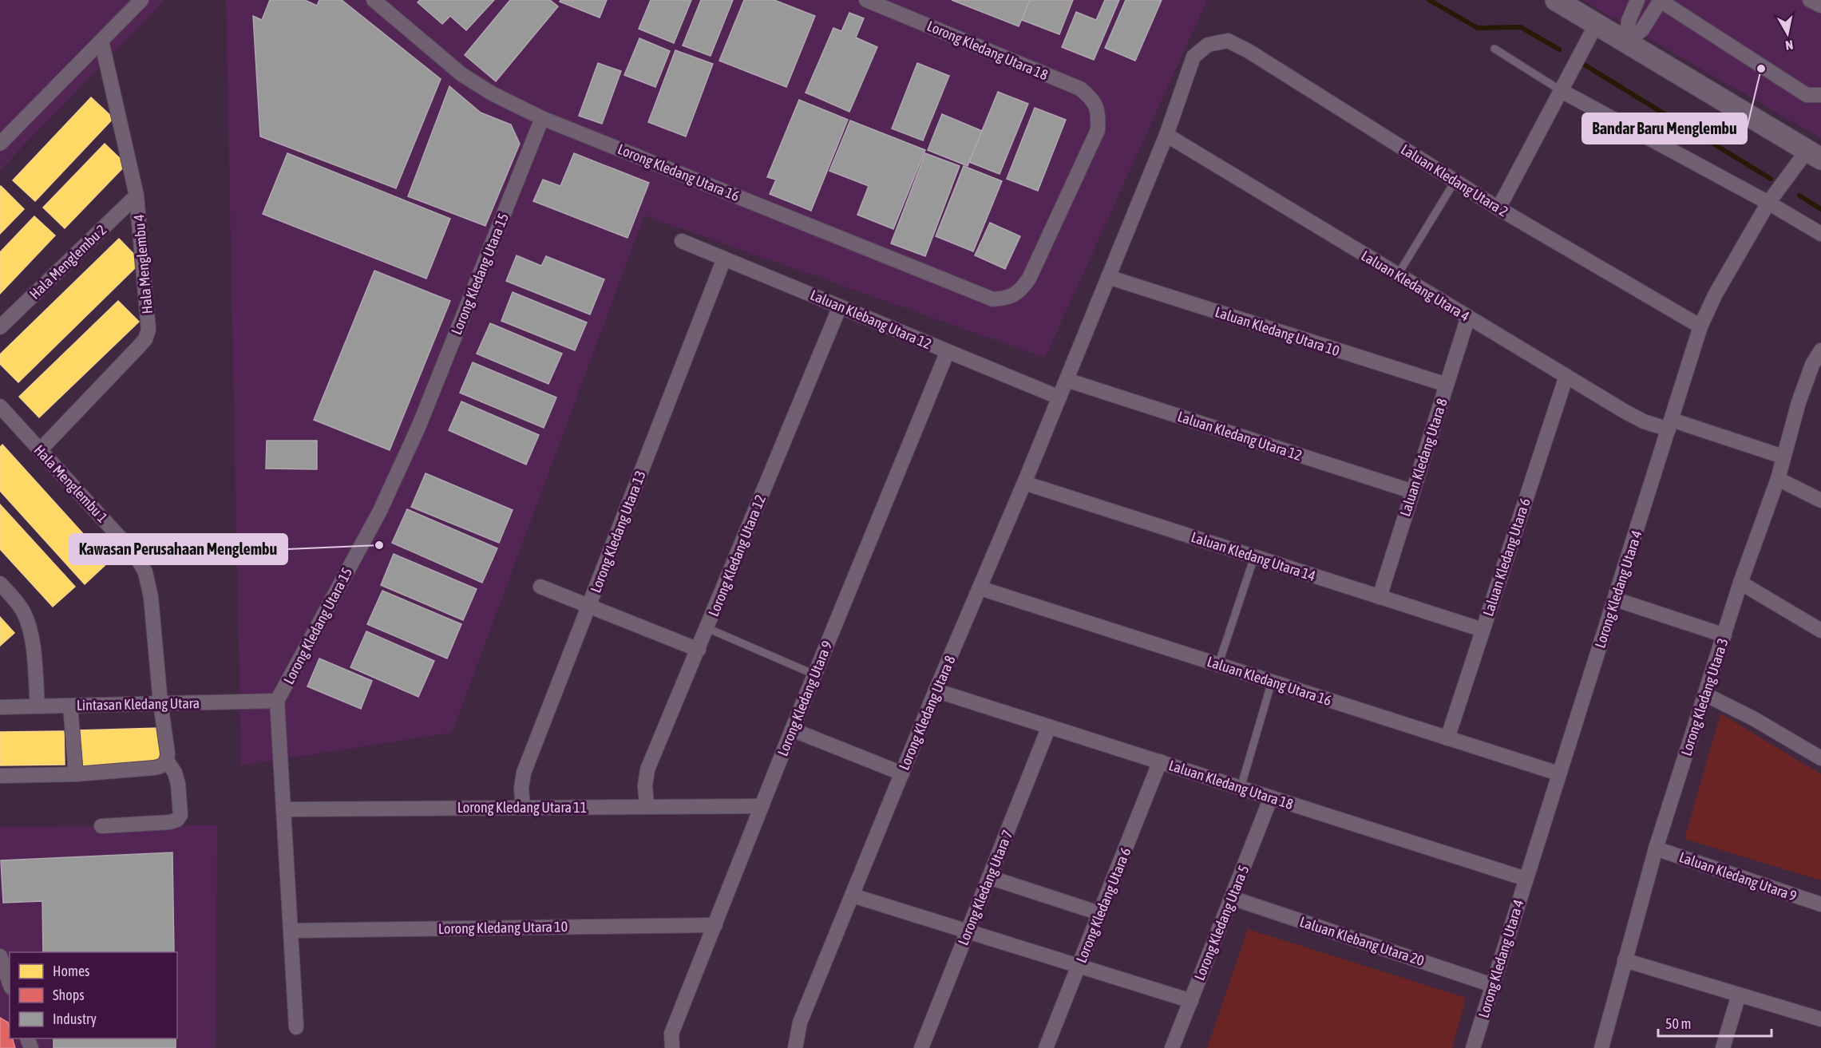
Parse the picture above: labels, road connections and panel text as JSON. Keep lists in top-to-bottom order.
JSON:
{
  "streets": {
    "street": [
      "Lorong Kledang Utara 18",
      "Lorong Kledang Utara 16",
      "Laluan Kledang Utara 2",
      "Hala Menglembu 2",
      "Hala Menglembu 4",
      "Lorong Kledang Utara 15",
      "Laluan Kledang Utara 4",
      "Laluan Klebang Utara 12",
      "Laluan Kledang Utara 10",
      "Laluan Kledang Utara 12",
      "Laluan Kledang Utara 8",
      "Hala Menglembu 1",
      "Lorong Kledang Utara 13",
      "Lorong Kledang Utara 12",
      "Laluan Kledang Utara 14",
      "Laluan Kledang Utara 6",
      "Lorong Kledang Utara 4",
      "Laluan Kledang Utara 16",
      "Lorong Kledang Utara 3",
      "Lorong Kledang Utara 9",
      "Lintasan Kledang Utara",
      "Lorong Kledang Utara 8",
      "Laluan Kledang Utara 18",
      "Lorong Kledang Utara 11",
      "Laluan Kledang Utara 9",
      "Lorong Kledang Utara 7",
      "Lorong Kledang Utara 6",
      "Lorong Kledang Utara 5",
      "Lorong Kledang Utara 10",
      "Laluan Klebang Utara 20"
    ]
  },
  "crossings": [
    ["Lorong Kledang Utara 18", "Lorong Kledang Utara 16"],
    ["Lorong Kledang Utara 16", "Lorong Kledang Utara 15"],
    ["Laluan Kledang Utara 2", "Lorong Kledang Utara 4"],
    ["Laluan Kledang Utara 2", "Lorong Kledang Utara 8"],
    ["Hala Menglembu 2", "Hala Menglembu 4"],
    ["Hala Menglembu 4", "Hala Menglembu 1"],
    ["Lorong Kledang Utara 15", "Lintasan Kledang Utara"],
    ["Lorong Kledang Utara 15", "Lorong Kledang Utara 11"],
    ["Lorong Kledang Utara 15", "Lorong Kledang Utara 10"],
    ["Laluan Kledang Utara 4", "Laluan Kledang Utara 8"],
    ["Laluan Kledang Utara 4", "Laluan Kledang Utara 6"],
    ["Laluan Kledang Utara 4", "Lorong Kledang Utara 4"],
    ["Laluan Kledang Utara 4", "Lorong Kledang Utara 3"],
    ["Laluan Kledang Utara 4", "Lorong Kledang Utara 8"],
    ["Laluan Klebang Utara 12", "Lorong Kledang Utara 13"],
    ["Laluan Klebang Utara 12", "Lorong Kledang Utara 12"],
    ["Laluan Klebang Utara 12", "Lorong Kledang Utara 9"],
    ["Laluan Klebang Utara 12", "Lorong Kledang Utara 8"],
    ["Laluan Kledang Utara 10", "Laluan Kledang Utara 8"],
    ["Laluan Kledang Utara 10", "Lorong Kledang Utara 8"],
    ["Laluan Kledang Utara 12", "Laluan Kledang Utara 8"],
    ["Laluan Kledang Utara 12", "Lorong Kledang Utara 8"],
    ["Laluan Kledang Utara 8", "Laluan Kledang Utara 14"],
    ["Hala Menglembu 1", "Lintasan Kledang Utara"],
    ["Lorong Kledang Utara 13", "Lorong Kledang Utara 11"],
    ["Lorong Kledang Utara 12", "Lorong Kledang Utara 11"],
    ["Laluan Kledang Utara 14", "Laluan Kledang Utara 6"],
    ["Laluan Kledang Utara 14", "Lorong Kledang Utara 8"],
    ["Laluan Kledang Utara 6", "Laluan Kledang Utara 16"],
    ["Lorong Kledang Utara 4", "Laluan Kledang Utara 16"],
    ["Lorong Kledang Utara 4", "Laluan Kledang Utara 18"],
    ["Lorong Kledang Utara 4", "Laluan Klebang Utara 20"],
    ["Laluan Kledang Utara 16", "Lorong Kledang Utara 8"],
    ["Lorong Kledang Utara 3", "Laluan Kledang Utara 9"],
    ["Lorong Kledang Utara 9", "Lorong Kledang Utara 11"],
    ["Lorong Kledang Utara 9", "Lorong Kledang Utara 10"],
    ["Lorong Kledang Utara 8", "Laluan Kledang Utara 18"],
    ["Laluan Kledang Utara 18", "Lorong Kledang Utara 7"],
    ["Laluan Kledang Utara 18", "Lorong Kledang Utara 6"],
    ["Laluan Kledang Utara 18", "Lorong Kledang Utara 5"],
    ["Lorong Kledang Utara 5", "Laluan Klebang Utara 20"]
  ],
  "places": ["Bandar Baru Menglembu", "Kawasan Perusahaan Menglembu"],
  "legend": ["Homes", "Shops", "Industry"],
  "scale_bar": "50 m",
  "north": "bottom"
}
